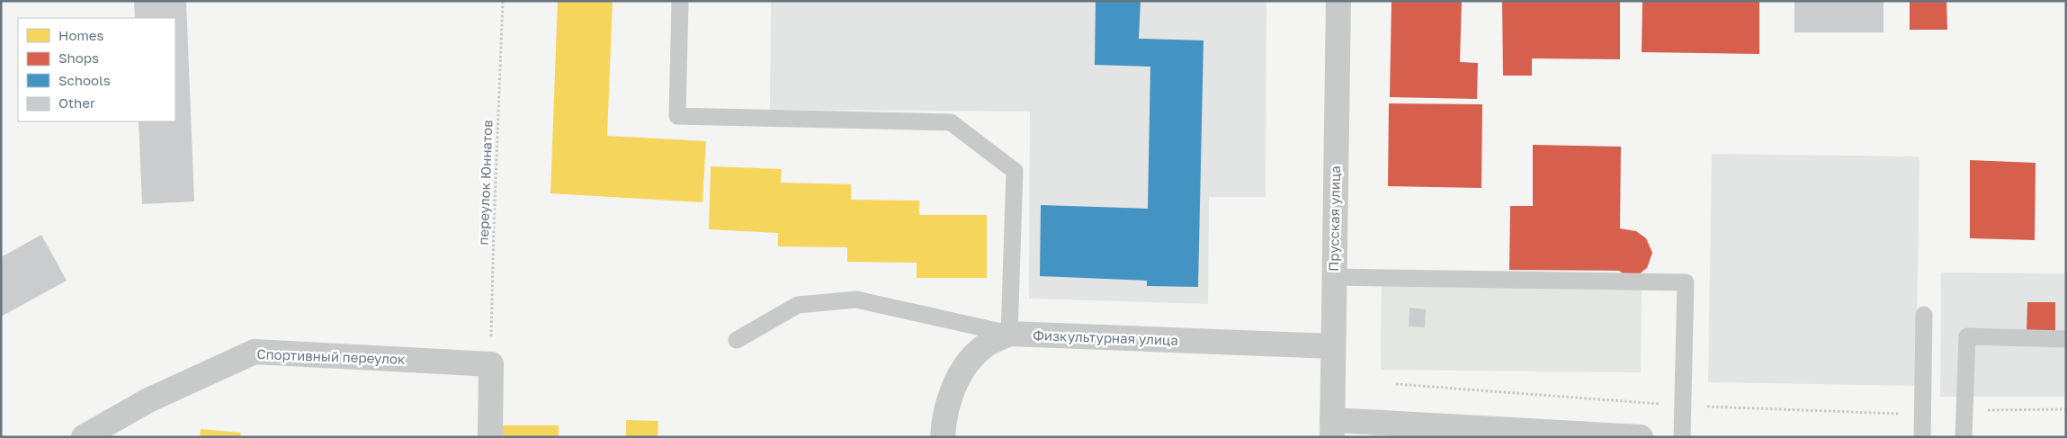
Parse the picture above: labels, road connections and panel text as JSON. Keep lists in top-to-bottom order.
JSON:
{
  "streets": {
    "street": ["Прусская улица", "Физкультурная улица", "Спортивный переулок"],
    "path": ["переулок Юннатов"]
  },
  "crossings": [
    ["переулок Юннатов", "Спортивный переулок"],
    ["Прусская улица", "Физкультурная улица"]
  ],
  "legend": [
    "Homes",
    "Shops",
    "Schools",
    "Other"
  ]
}
